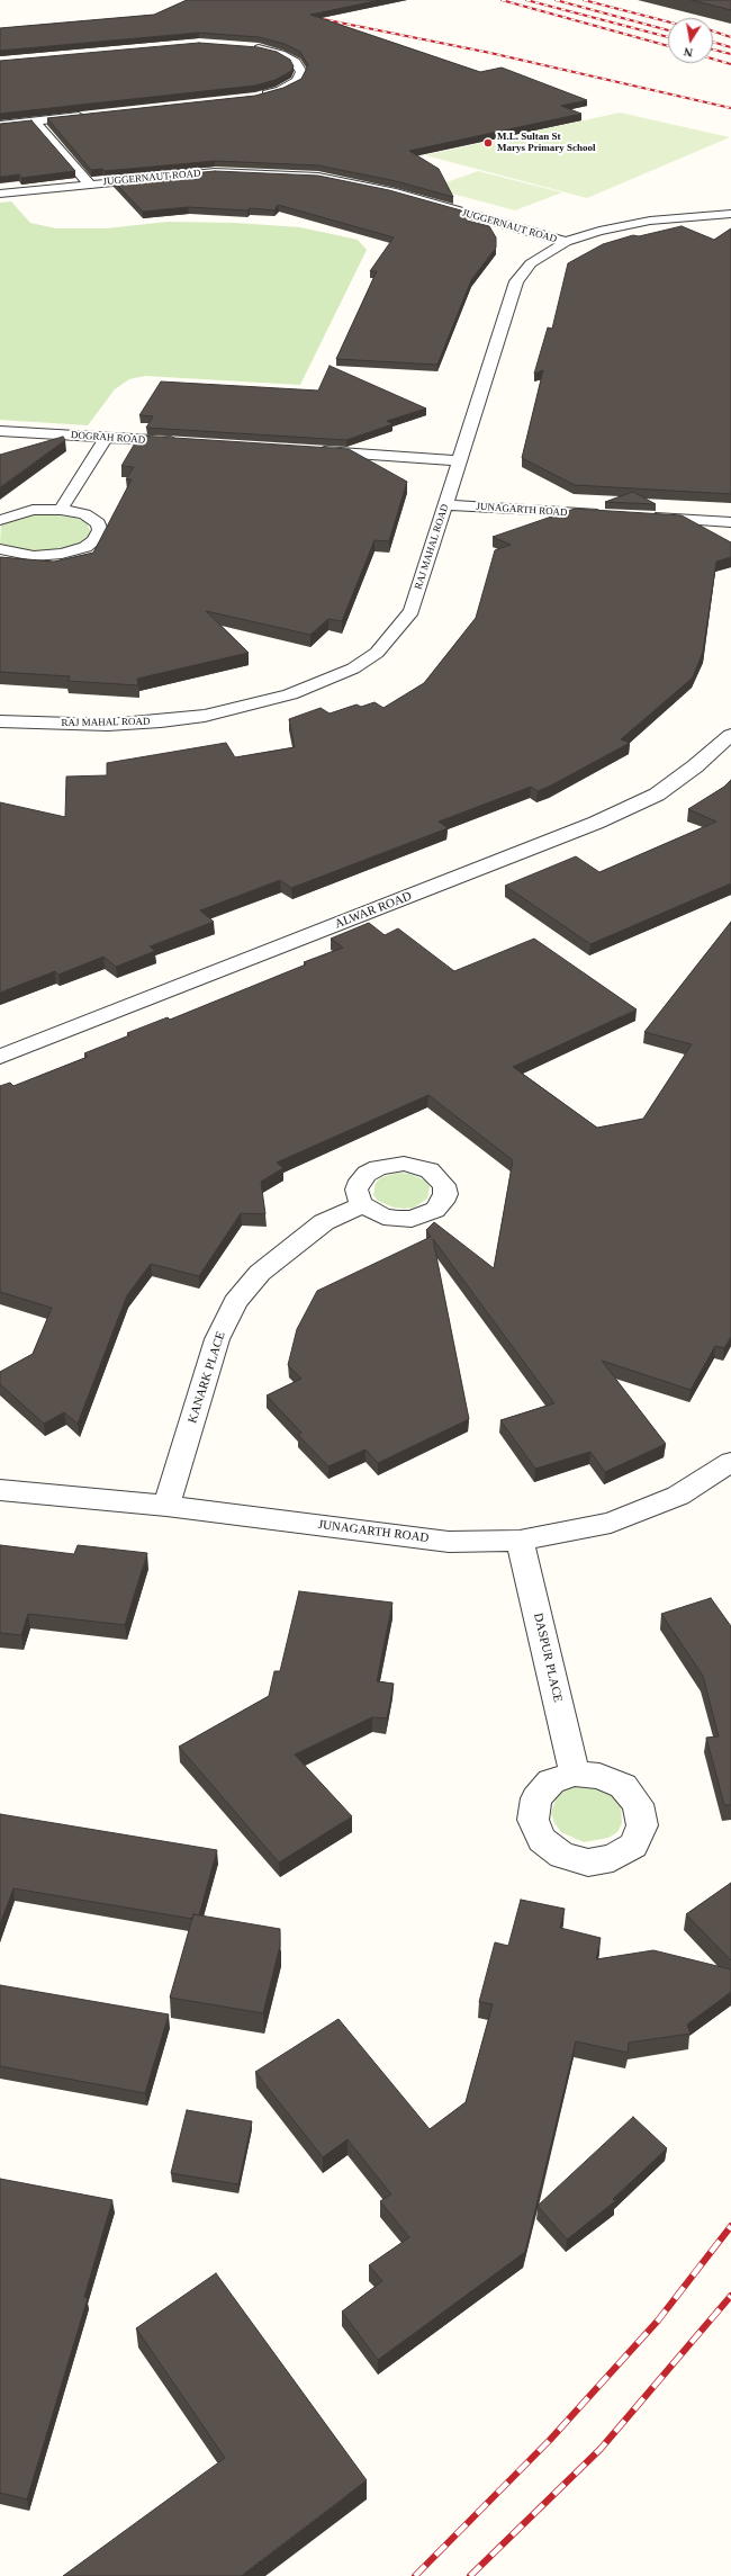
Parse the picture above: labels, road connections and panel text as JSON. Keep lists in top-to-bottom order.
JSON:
{
  "streets": {
    "street": [
      "JUGGERNAUT ROAD",
      "DOGRAH ROAD",
      "JUNAGARTH ROAD",
      "RAJ MAHAL ROAD",
      "ALWAR ROAD",
      "KANARK PLACE",
      "DASPUR PLACE"
    ]
  },
  "crossings": [
    ["JUGGERNAUT ROAD", "RAJ MAHAL ROAD"],
    ["JUNAGARTH ROAD", "RAJ MAHAL ROAD"],
    ["JUNAGARTH ROAD", "KANARK PLACE"],
    ["JUNAGARTH ROAD", "DASPUR PLACE"]
  ],
  "places": ["M.L. Sultan St Marys Primary School"],
  "north": "bottom"
}
